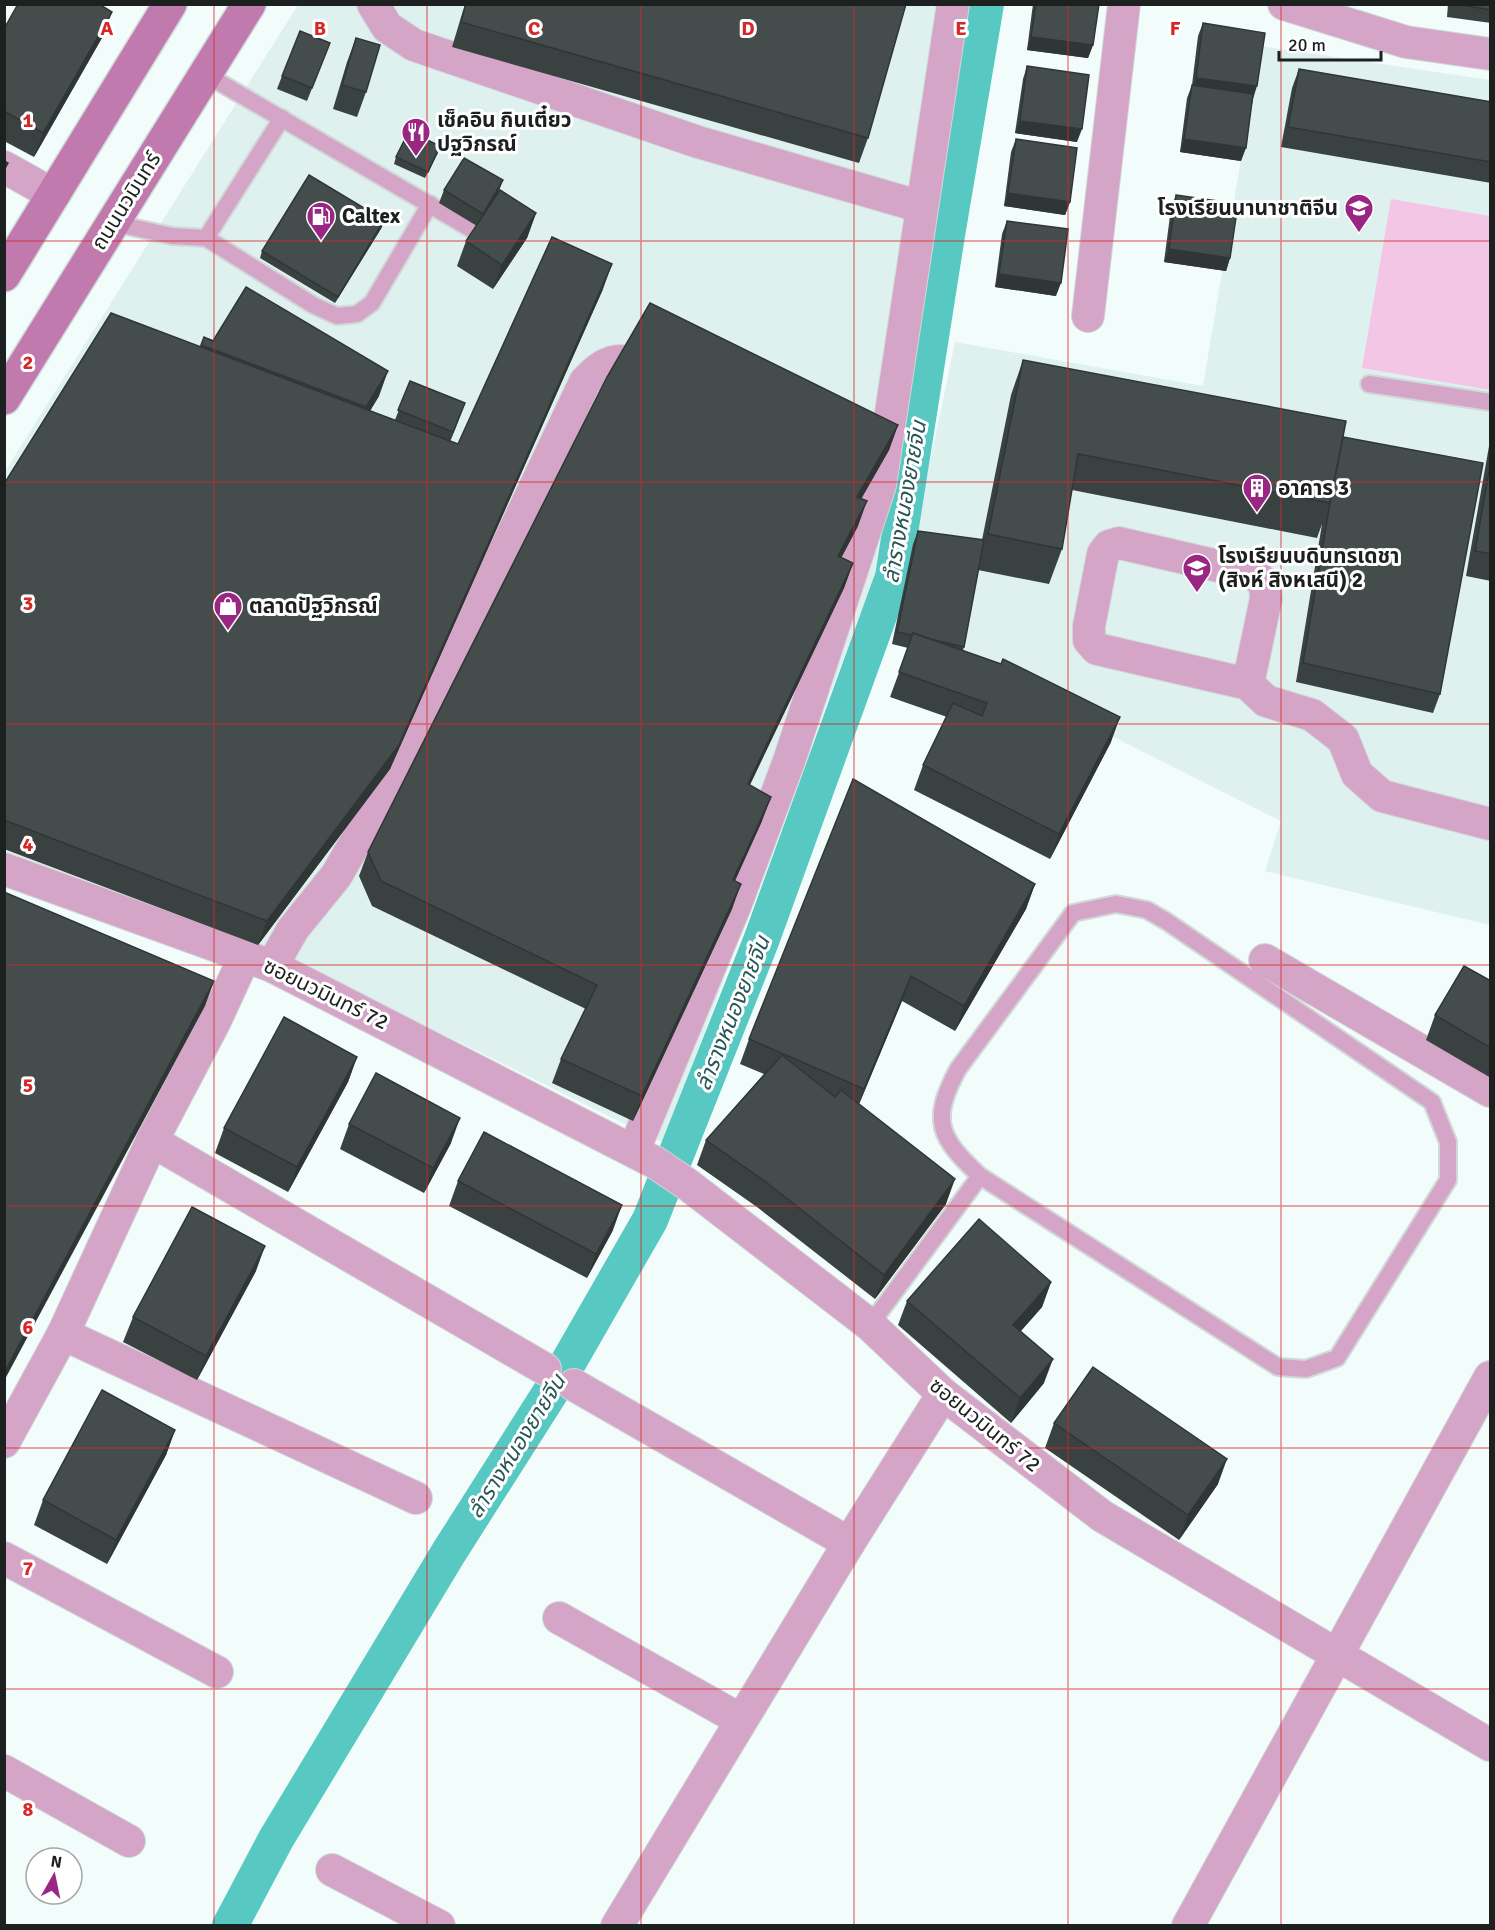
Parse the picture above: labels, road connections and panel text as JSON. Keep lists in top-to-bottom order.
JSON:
{
  "streets": {
    "main road": ["ถนนนวมินทร์"],
    "street": ["ซอยนวมินทร์ 72"]
  },
  "water": ["ลำรางหนองยายจีน"],
  "places": {
    "restaurant": ["เช็คอิน กินเตี๋ยว ปฐวิกรณ์"],
    "school or university": ["โรงเรียนนานาชาติจีน", "โรงเรียนบดินทรเดชา (สิงห์ สิงหเสนี) 2"],
    "fuel station": ["Caltex"],
    "building": ["อาคาร 3"],
    "shop": ["ตลาดปัฐวิกรณ์"]
  },
  "scale_bar": "20 m",
  "north": "top",
  "grid": {
    "columns": [
      "A",
      "B",
      "C",
      "D",
      "E",
      "F"
    ],
    "rows": [
      "1",
      "2",
      "3",
      "4",
      "5",
      "6",
      "7",
      "8"
    ]
  }
}
